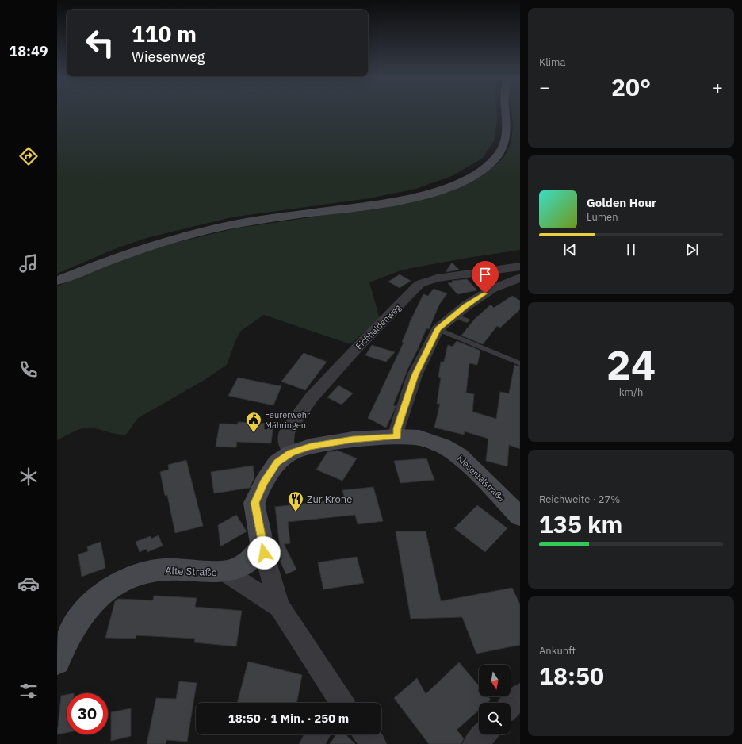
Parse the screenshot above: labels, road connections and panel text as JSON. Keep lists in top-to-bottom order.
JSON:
{
  "streets": {
    "street": ["Eichhaldenweg", "Kiesentalstraße", "Alte Straße"]
  },
  "crossings": [
    ["Eichhaldenweg", "Kiesentalstraße"],
    ["Kiesentalstraße", "Alte Straße"]
  ],
  "places": {
    "public building": ["Feurerwehr Mähringen"],
    "restaurant": ["Zur Krone"]
  },
  "north": "bottom",
  "page": {
    "tabs": "18:49",
    "tile": [
      "Klima",
      ["24", "km/h"],
      ["Reichweite · 27%", "135 km"],
      ["Ankunft", "18:50"]
    ],
    "turn": ["110 m", "Wiesenweg"],
    "heat": ["−", "20°", "+"],
    "song": ["Golden Hour", "Lumen"],
    "limit": "30",
    "trip": "18:50 · 1 Min. · 250 m"
  }
}
